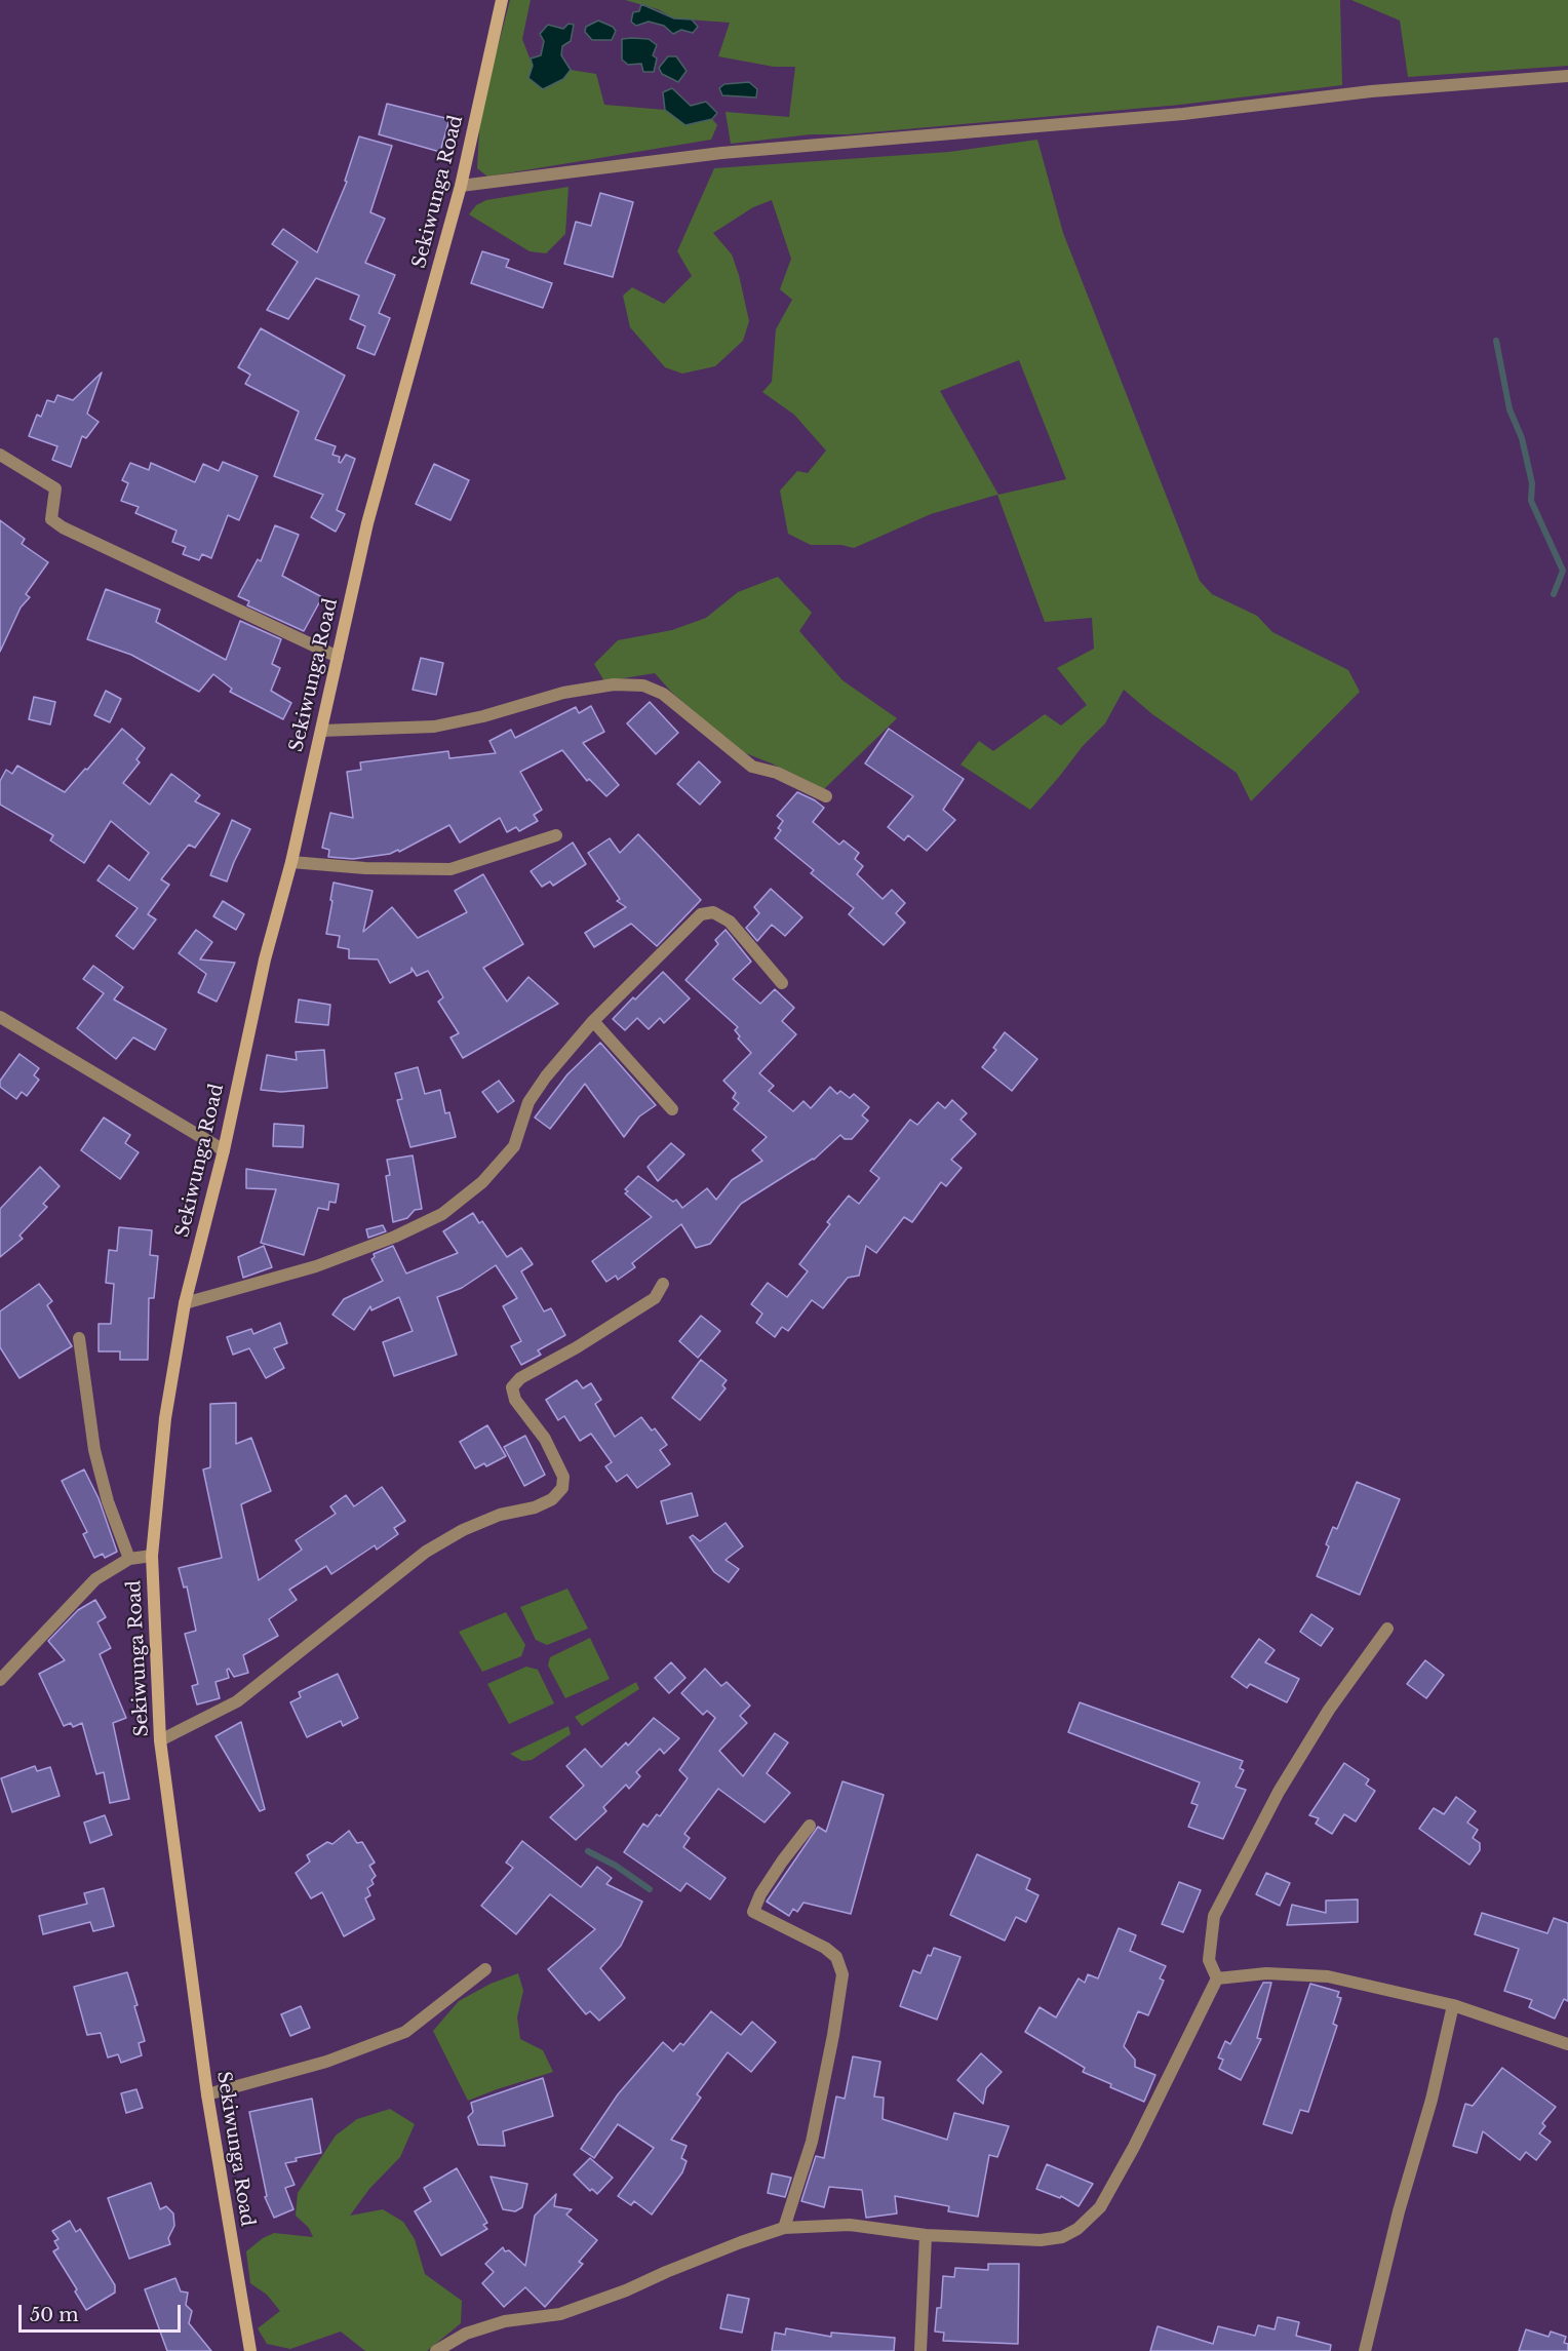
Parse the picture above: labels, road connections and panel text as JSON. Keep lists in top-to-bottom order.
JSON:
{
  "streets": {
    "main road": ["Sekiwunga Road"]
  },
  "scale_bar": "50 m"
}
